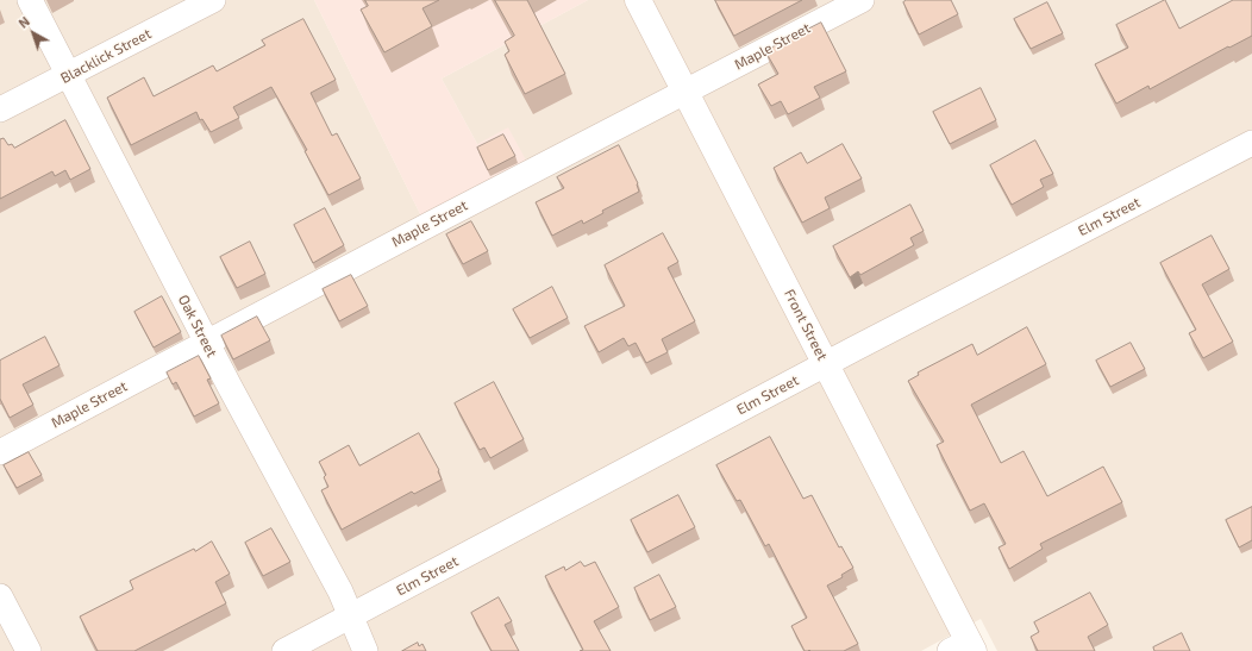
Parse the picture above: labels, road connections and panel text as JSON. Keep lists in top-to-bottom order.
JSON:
{
  "streets": {
    "street": [
      "Maple Street",
      "Blacklick Street",
      "Elm Street",
      "Front Street",
      "Oak Street"
    ]
  },
  "crossings": [
    ["Maple Street", "Front Street"],
    ["Maple Street", "Oak Street"],
    ["Blacklick Street", "Oak Street"],
    ["Elm Street", "Front Street"],
    ["Elm Street", "Oak Street"]
  ],
  "north": "top left"
}
